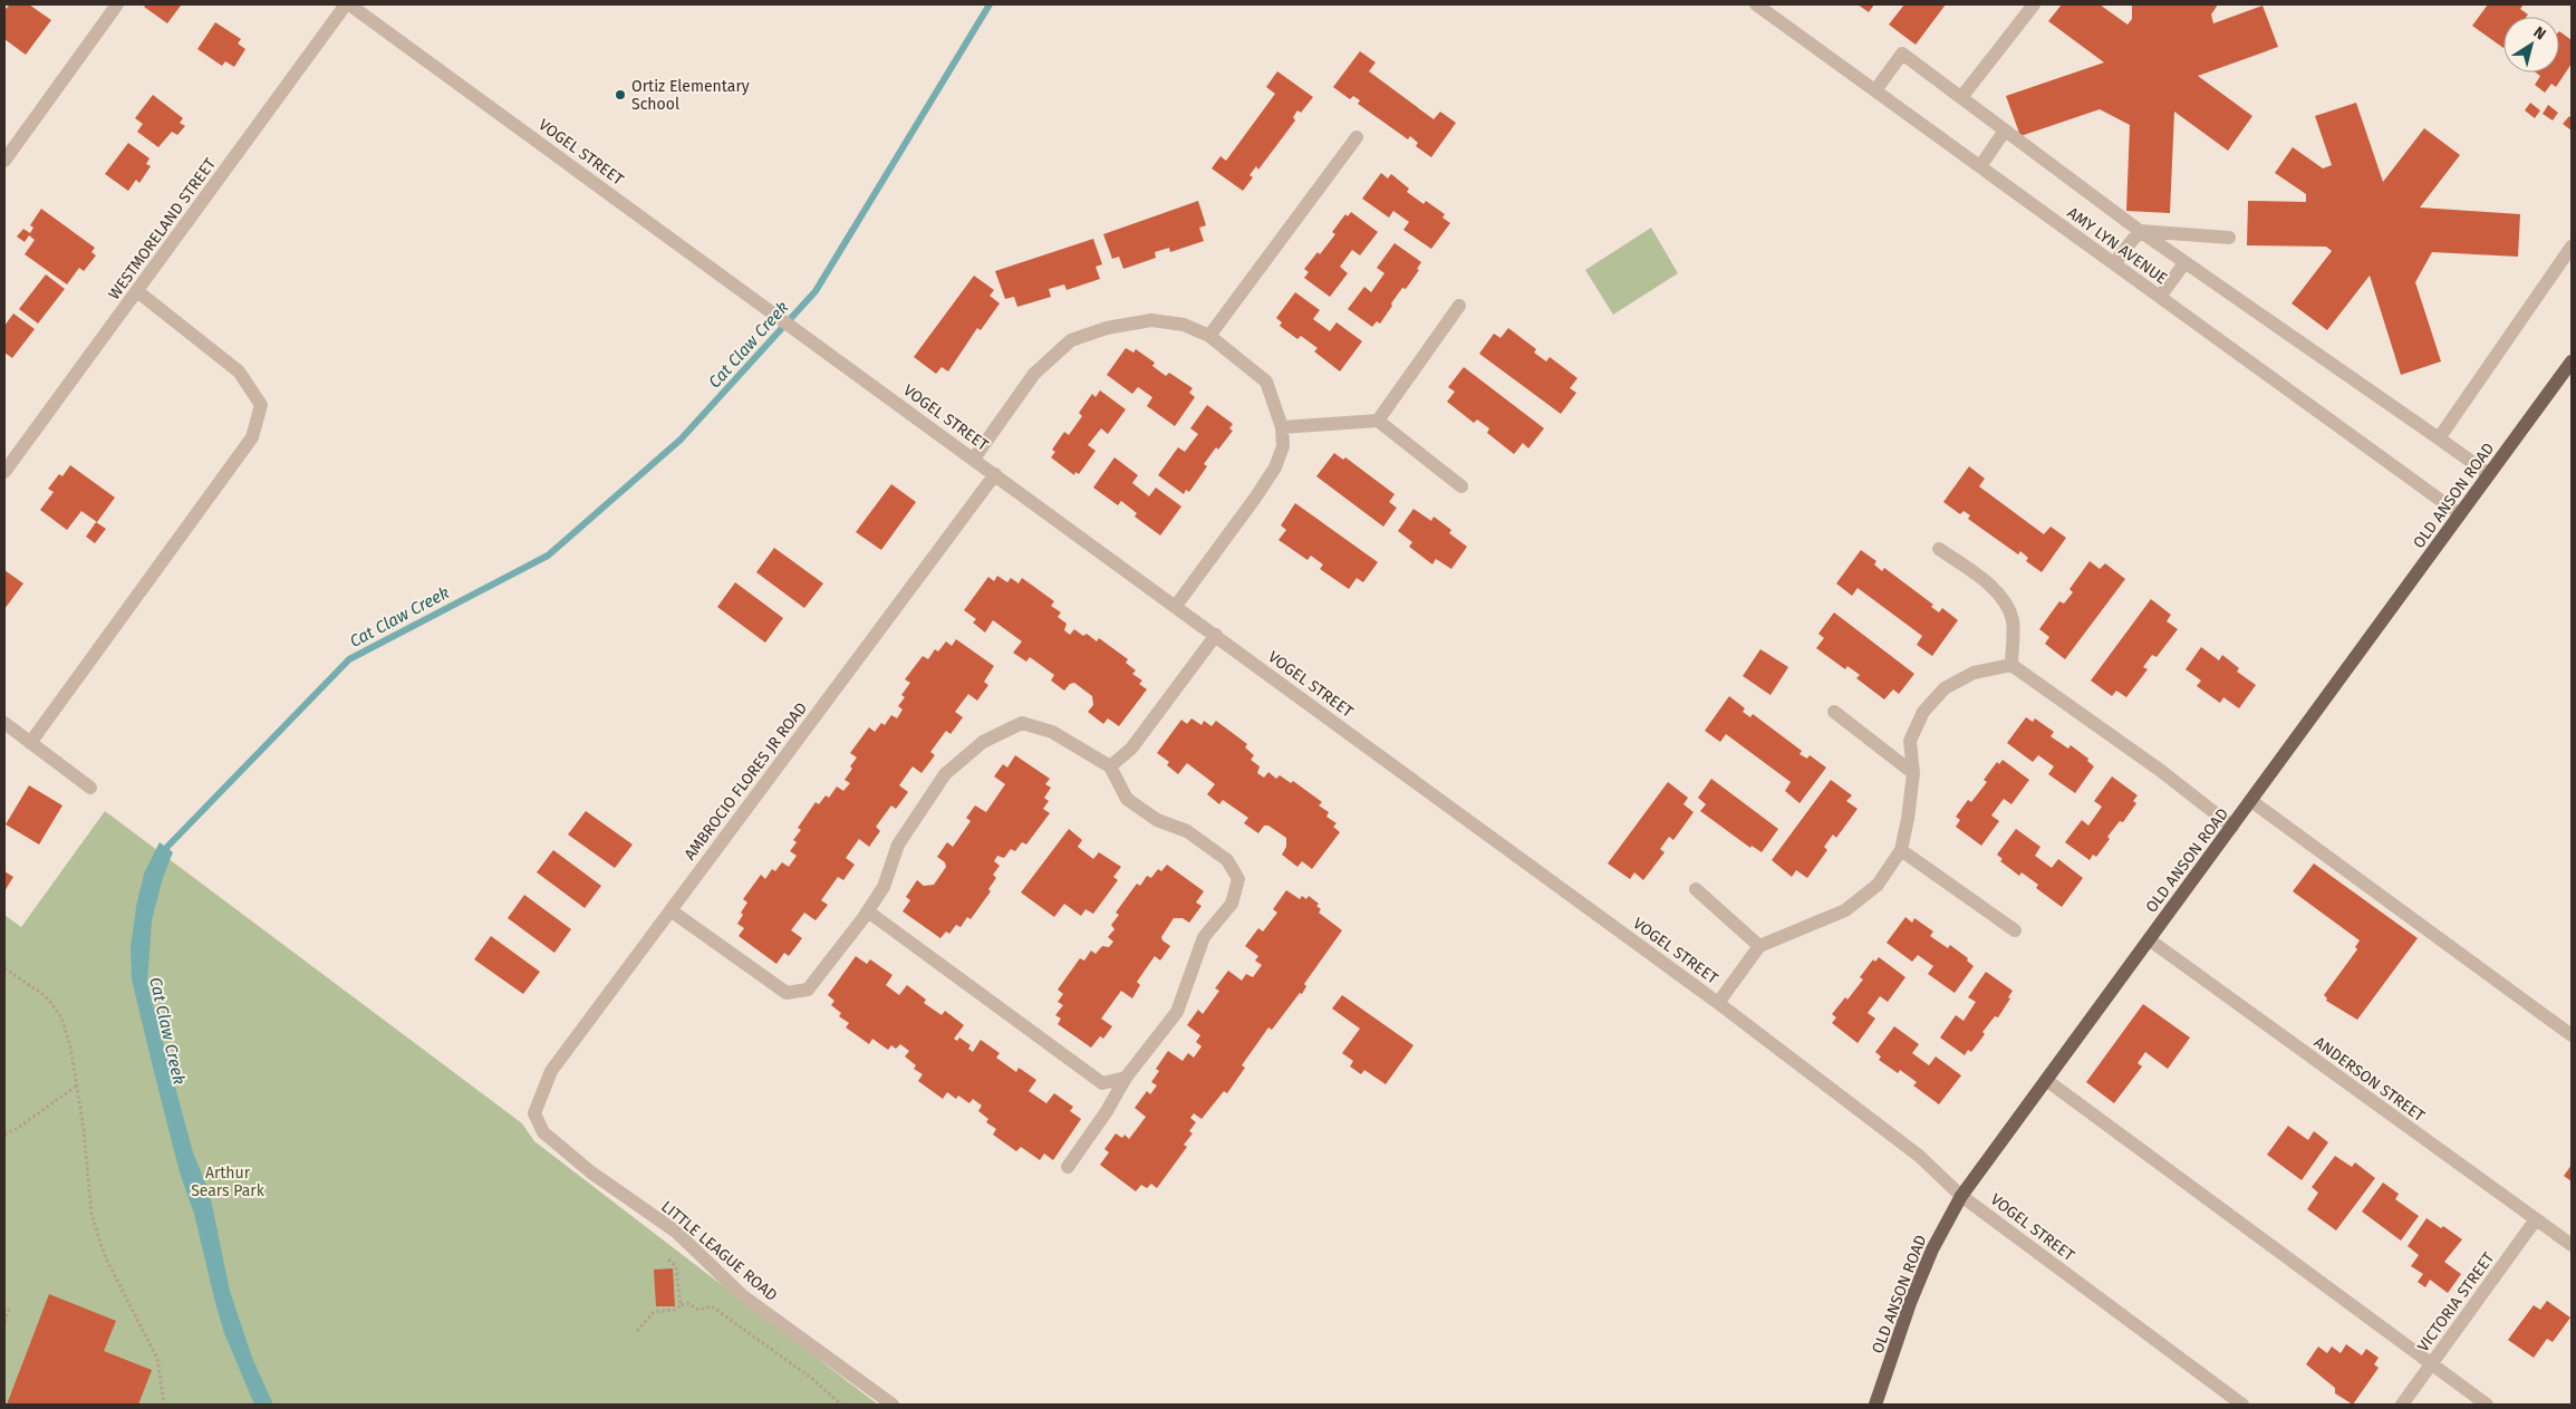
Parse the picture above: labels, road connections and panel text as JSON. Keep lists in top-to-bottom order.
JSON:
{
  "streets": {
    "main road": ["OLD ANSON ROAD"],
    "street": [
      "VOGEL STREET",
      "WESTMORELAND STREET",
      "AMY LYN AVENUE",
      "AMBROCIO FLORES JR ROAD",
      "ANDERSON STREET",
      "LITTLE LEAGUE ROAD",
      "VICTORIA STREET"
    ]
  },
  "crossings": [
    ["VOGEL STREET", "WESTMORELAND STREET"],
    ["VOGEL STREET", "OLD ANSON ROAD"],
    ["VOGEL STREET", "AMBROCIO FLORES JR ROAD"],
    ["AMY LYN AVENUE", "OLD ANSON ROAD"],
    ["OLD ANSON ROAD", "ANDERSON STREET"],
    ["AMBROCIO FLORES JR ROAD", "LITTLE LEAGUE ROAD"],
    ["ANDERSON STREET", "VICTORIA STREET"]
  ],
  "water": ["Cat Claw Creek"],
  "parks": ["Arthur Sears Park"],
  "places": ["Ortiz Elementary School"],
  "north": "top right"
}
